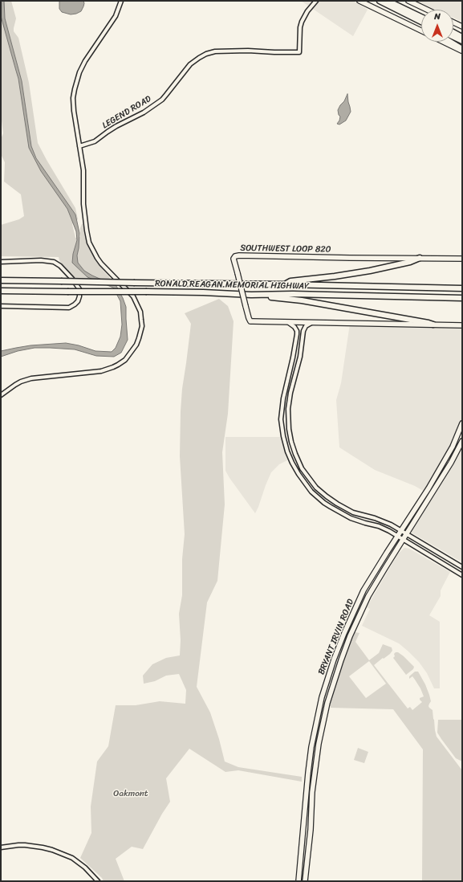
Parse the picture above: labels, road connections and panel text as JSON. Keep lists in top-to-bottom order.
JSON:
{
  "streets": {
    "highway": ["RONALD REAGAN MEMORIAL HIGHWAY"],
    "main road": ["SOUTHWEST LOOP 820", "BRYANT IRVIN ROAD"],
    "street": ["LEGEND ROAD"]
  },
  "parks": ["Oakmont"],
  "north": "top"
}
